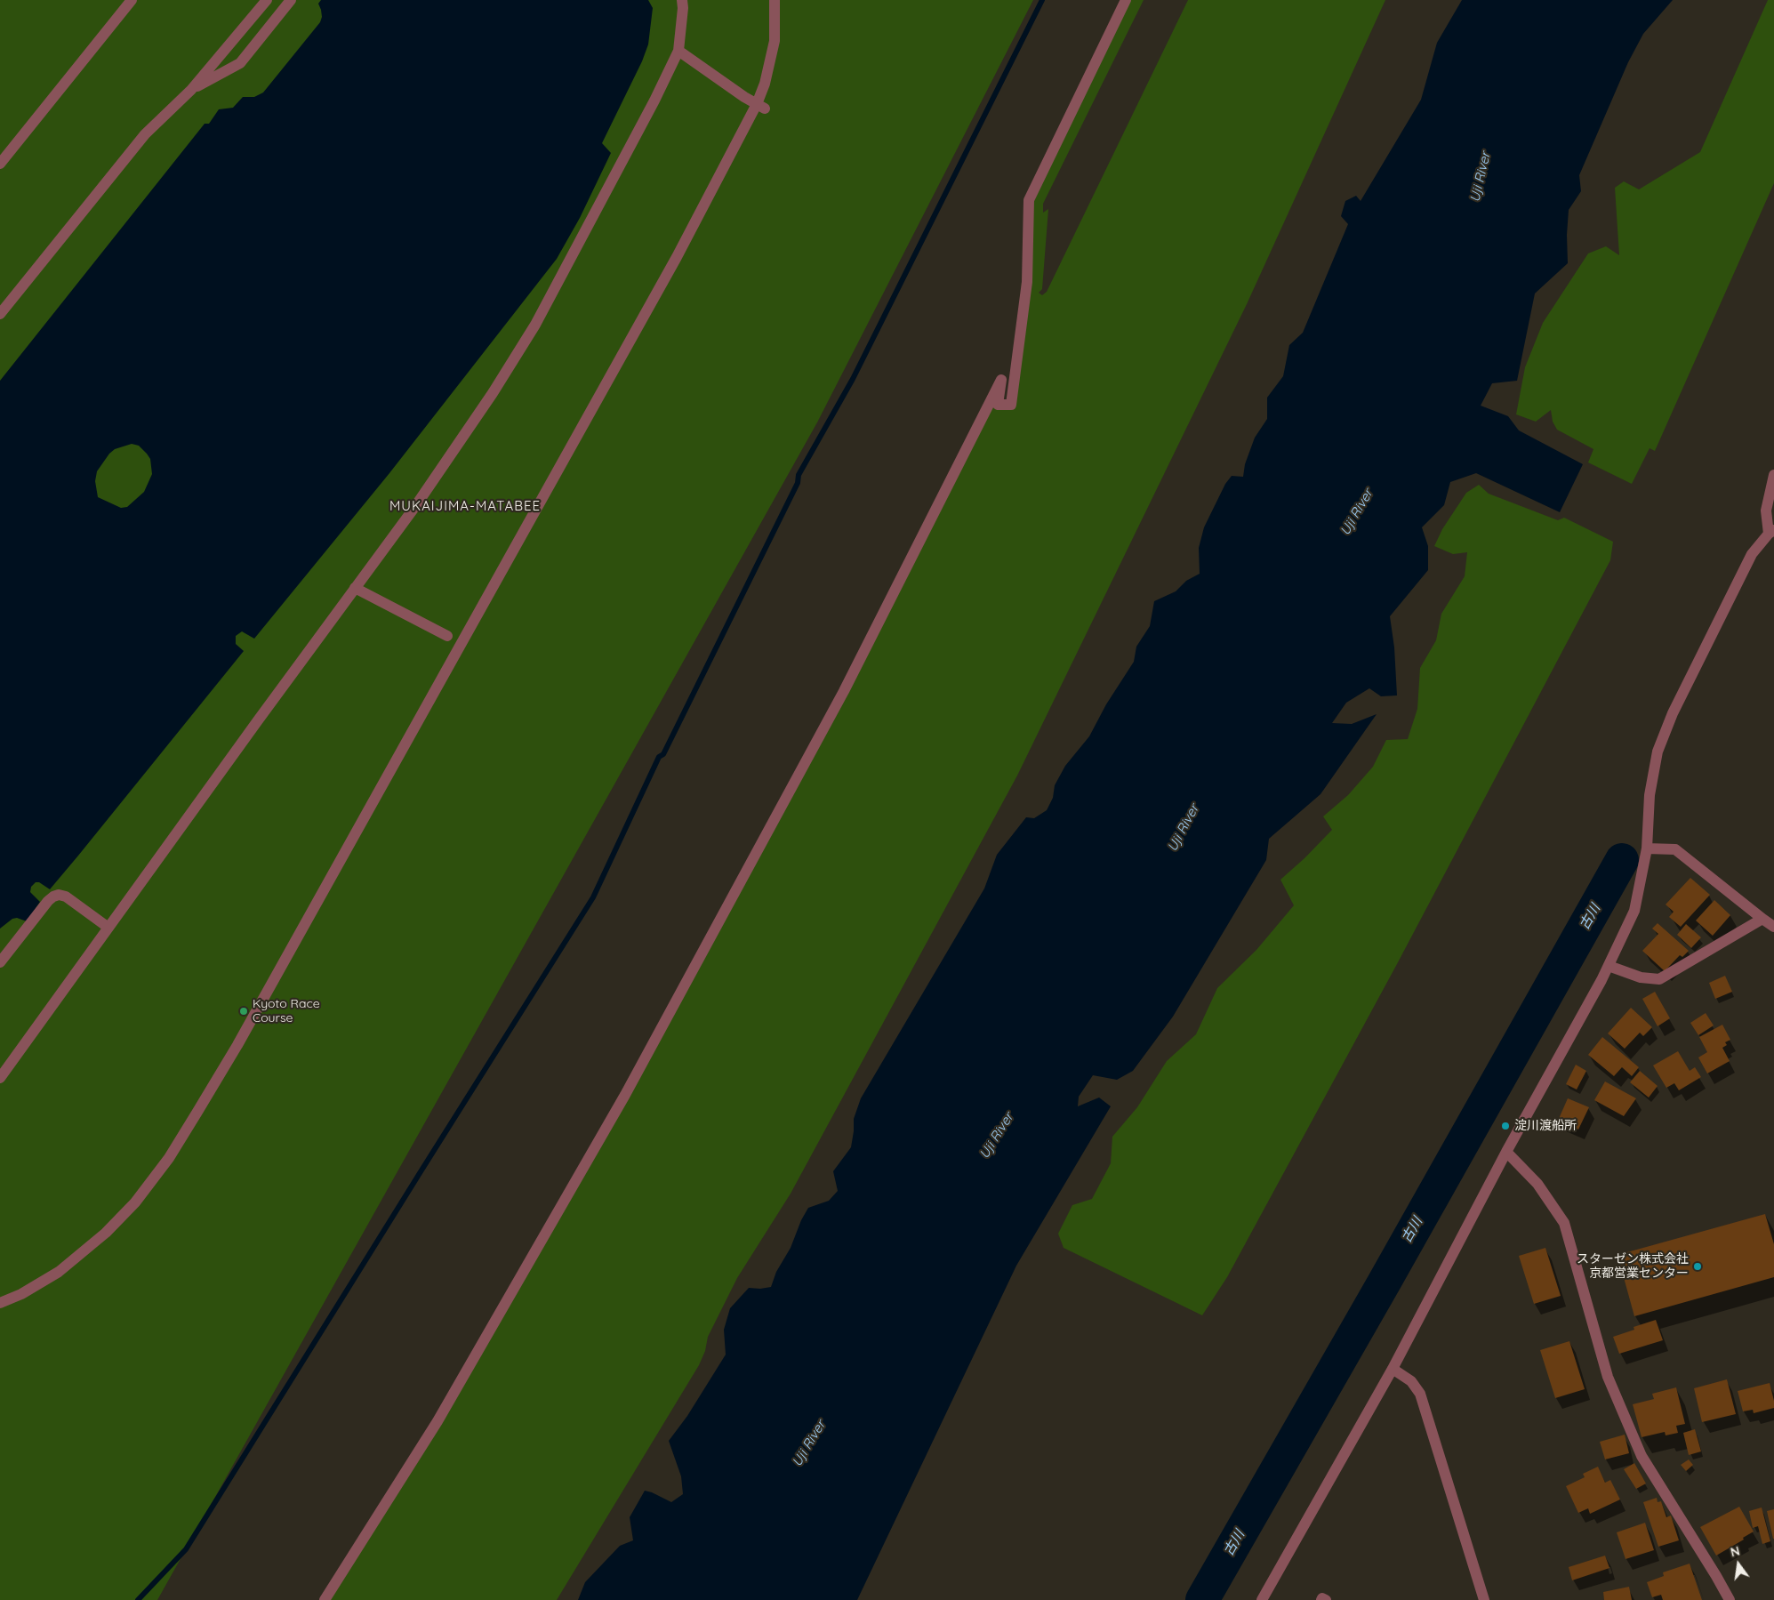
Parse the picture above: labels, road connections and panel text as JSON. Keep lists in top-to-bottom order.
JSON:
{
  "districts": ["MUKAIJIMA-MATABEE"],
  "water": ["Uji River", "古川"],
  "places": ["Kyoto Race Course", "淀川渡船所", "スターゼン株式会社 京都営業センター"],
  "north": "top"
}
